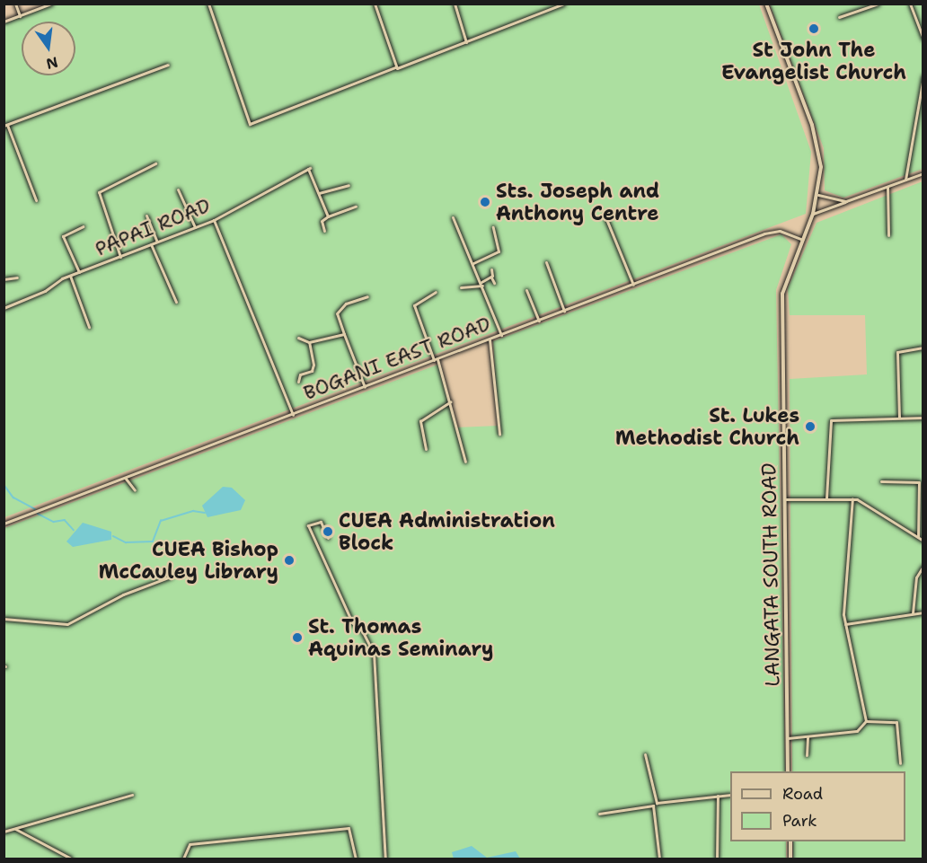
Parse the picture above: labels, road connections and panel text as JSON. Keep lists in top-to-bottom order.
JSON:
{
  "streets": {
    "street": ["PAPAI ROAD", "BOGANI EAST ROAD", "LANGATA SOUTH ROAD"]
  },
  "crossings": [
    ["BOGANI EAST ROAD", "LANGATA SOUTH ROAD"]
  ],
  "places": [
    "St John The Evangelist Church",
    "Sts. Joseph and Anthony Centre",
    "St. Lukes Methodist Church",
    "CUEA Administration Block",
    "CUEA Bishop McCauley Library",
    "St. Thomas Aquinas Seminary"
  ],
  "legend": ["Road", "Park"],
  "north": "bottom"
}
